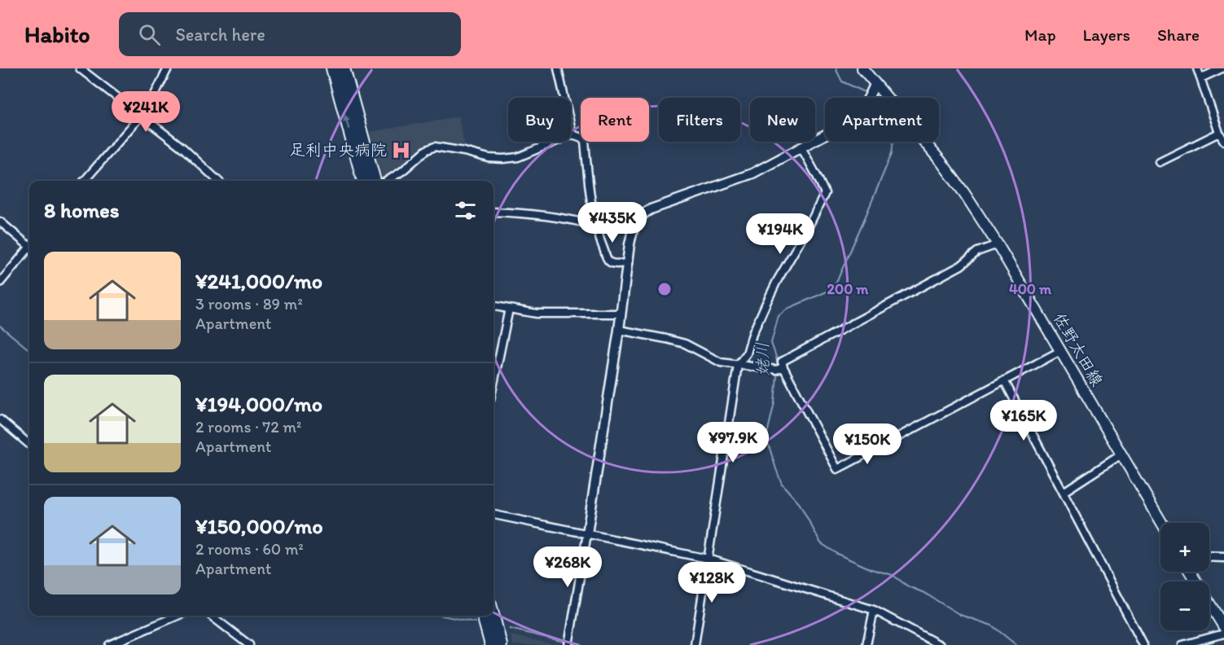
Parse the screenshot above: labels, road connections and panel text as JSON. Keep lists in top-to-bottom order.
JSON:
{
  "streets": {
    "main road": ["佐野太田線"]
  },
  "water": ["姥川"],
  "places": {
    "hospital": ["足利中央病院"]
  },
  "page": {
    "header": "Habito",
    "search": "Search here",
    "nav": ["Map", "Layers", "Share"],
    "price": [
      "¥241K",
      "¥435K",
      "¥194K",
      "¥165K",
      "¥97.9K",
      "¥150K",
      "¥268K",
      "¥128K"
    ],
    "chip": [
      "Buy",
      "Rent",
      "Filters",
      "New",
      "Apartment"
    ],
    "heading": "8 homes",
    "list": [
      {
        "name": "¥241,000/mo",
        "note": "3 rooms · 89 m² · Apartment"
      },
      {
        "name": "¥194,000/mo",
        "note": "2 rooms · 72 m² · Apartment"
      },
      {
        "name": "¥150,000/mo",
        "note": "2 rooms · 60 m² · Apartment"
      }
    ],
    "map_buttons": ["+", "−"]
  },
  "rings": ["200 m", "400 m"]
}
